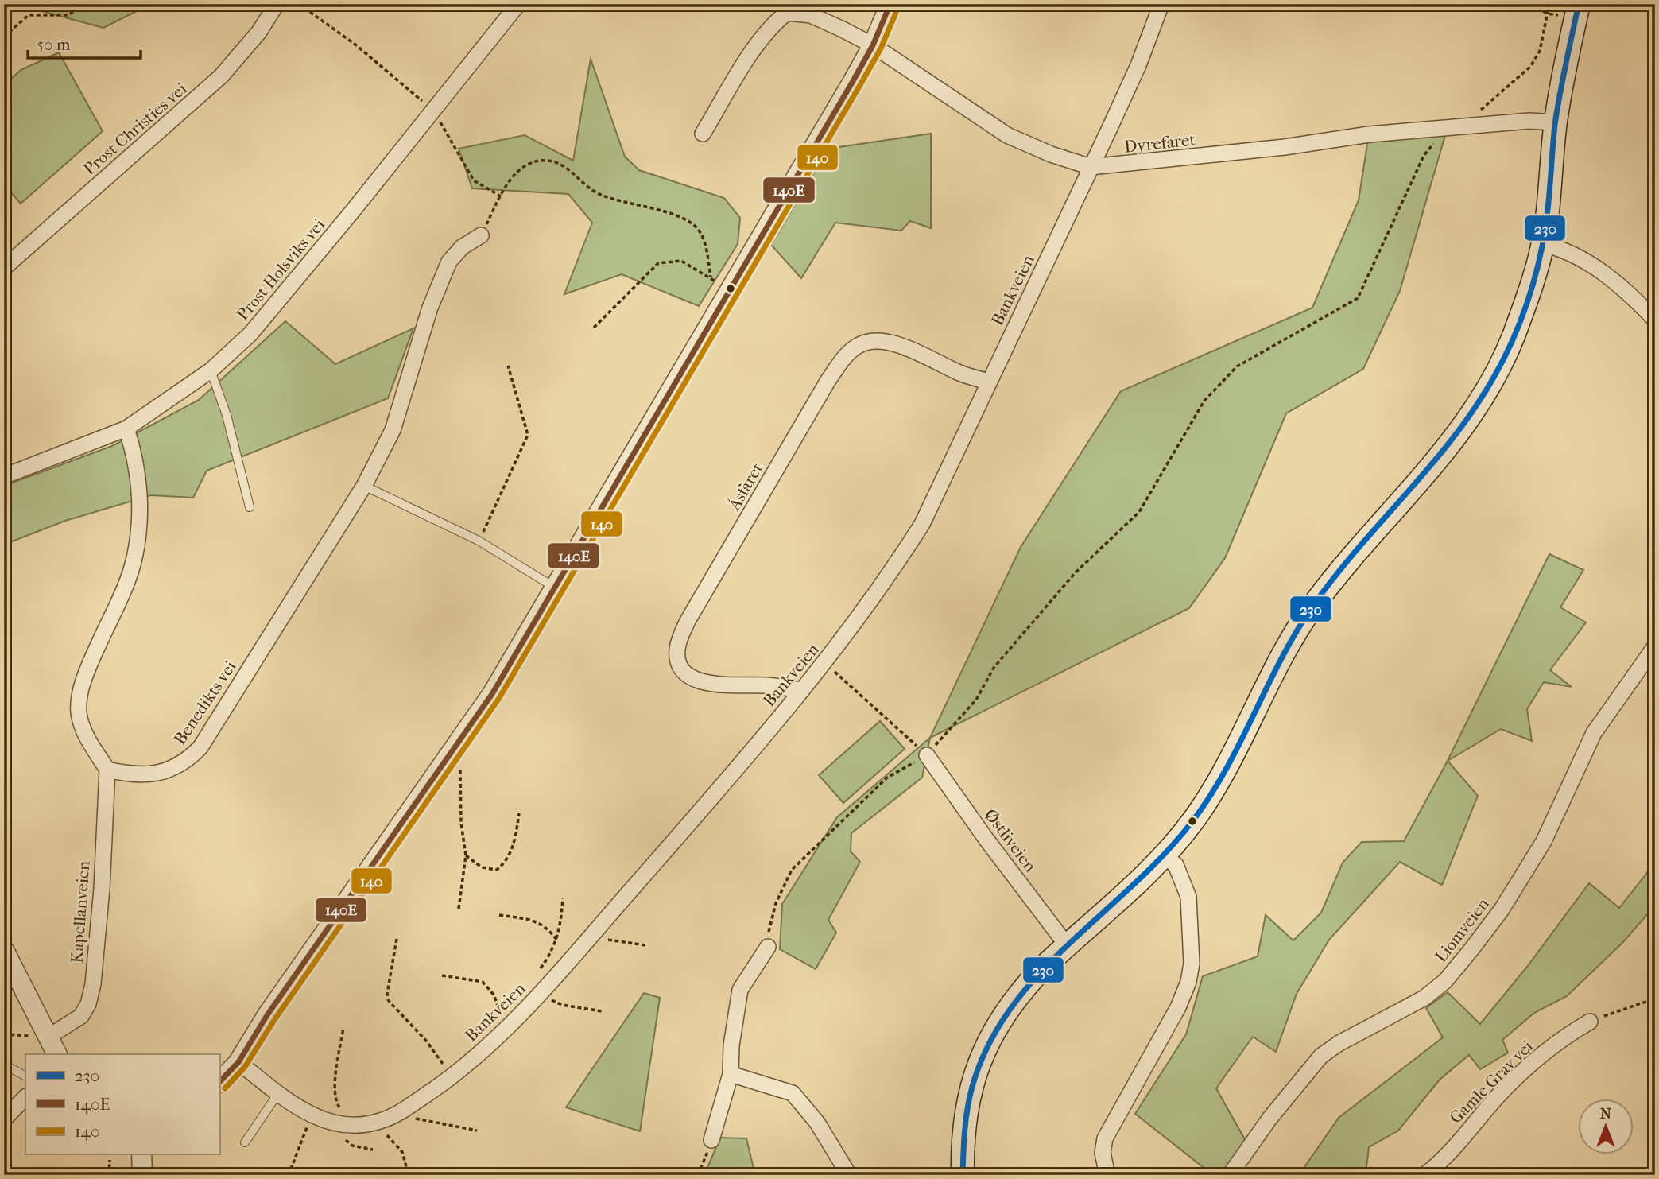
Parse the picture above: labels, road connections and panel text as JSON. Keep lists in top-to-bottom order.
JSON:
{
  "streets": {
    "street": [
      "Prost Christies vei",
      "Dyrefaret",
      "Prost Holsviks vei",
      "Bankveien",
      "Åsfaret",
      "Benedikts vei",
      "Østliveien",
      "Kapellanveien",
      "Liomveien",
      "Gamle Grav vei"
    ]
  },
  "crossings": [
    ["Dyrefaret", "Bankveien"],
    ["Bankveien", "Åsfaret"],
    ["Benedikts vei", "Kapellanveien"]
  ],
  "lines": ["transit line 230", "transit line 140E", "transit line 140"],
  "legend": ["230", "140E", "140"],
  "scale_bar": "50 m",
  "north": "top"
}
